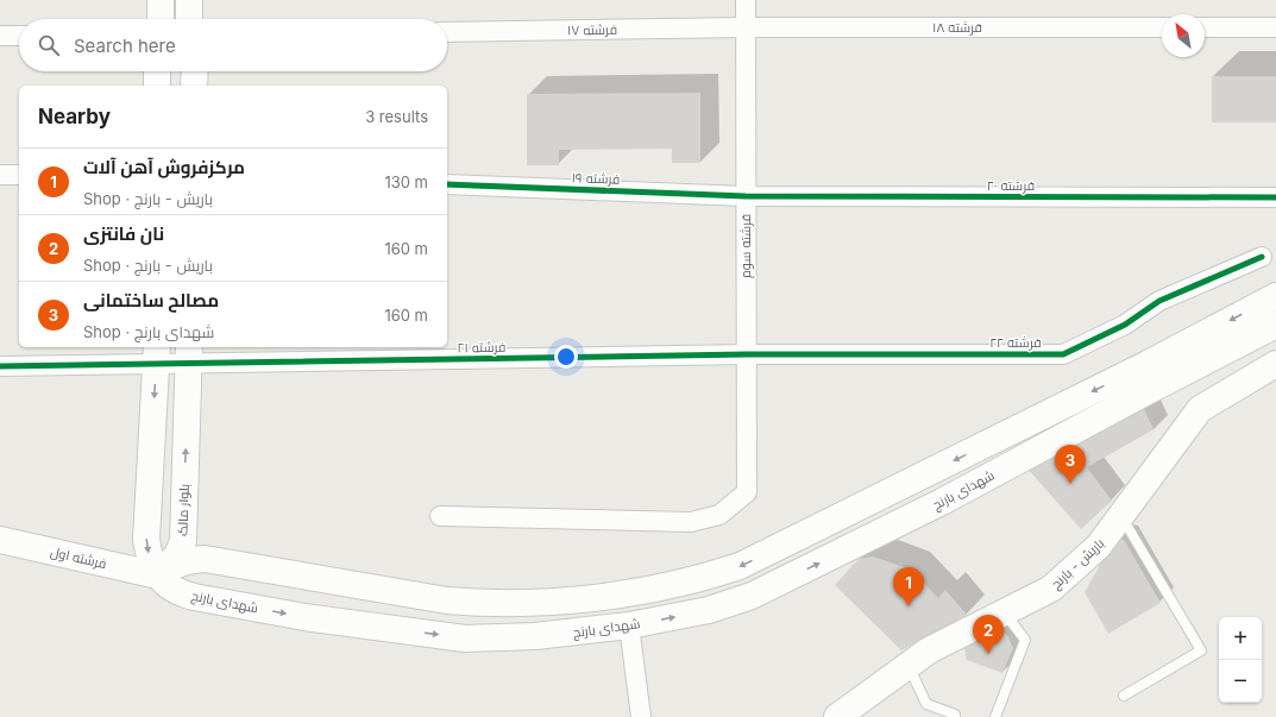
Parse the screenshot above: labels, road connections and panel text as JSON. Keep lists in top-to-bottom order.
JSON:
{
  "streets": {
    "main road": [
      "شهدای بارنج",
      "بلوار مالک",
      "فرشته اول",
      "باریش - بارنج"
    ],
    "street": [
      "۱۸ فرشته",
      "۱۷ فرشته",
      "۱۹ فرشته",
      "۲۰ فرشته",
      "فرشته سوم",
      "۲۲ فرشته",
      "۲۱ فرشته"
    ]
  },
  "crossings": [
    ["۱۸ فرشته", "۱۷ فرشته"],
    ["۱۸ فرشته", "فرشته سوم"],
    ["۱۷ فرشته", "فرشته سوم"],
    ["۱۹ فرشته", "۲۰ فرشته"],
    ["۱۹ فرشته", "فرشته سوم"],
    ["۲۰ فرشته", "فرشته سوم"],
    ["فرشته سوم", "۲۲ فرشته"],
    ["فرشته سوم", "۲۱ فرشته"],
    ["۲۲ فرشته", "۲۱ فرشته"],
    ["۲۱ فرشته", "بلوار مالک"],
    ["شهدای بارنج", "بلوار مالک"],
    ["شهدای بارنج", "فرشته اول"],
    ["بلوار مالک", "فرشته اول"]
  ],
  "north": "top left",
  "page": {
    "search": "Search here",
    "heading": ["Nearby", "3 results"],
    "list": [
      {
        "mark": "1",
        "name": "مرکزفروش آهن آلات",
        "note": "Shop · باریش - بارنج",
        "value": "130 m"
      },
      {
        "mark": "2",
        "name": "نان فانتزی",
        "note": "Shop · باریش - بارنج",
        "value": "160 m"
      },
      {
        "mark": "3",
        "name": "مصالح ساختمانی",
        "note": "Shop · شهدای بارنج",
        "value": "160 m"
      }
    ],
    "pins": ["3", "1", "2"],
    "map_buttons": ["+", "−"]
  }
}
